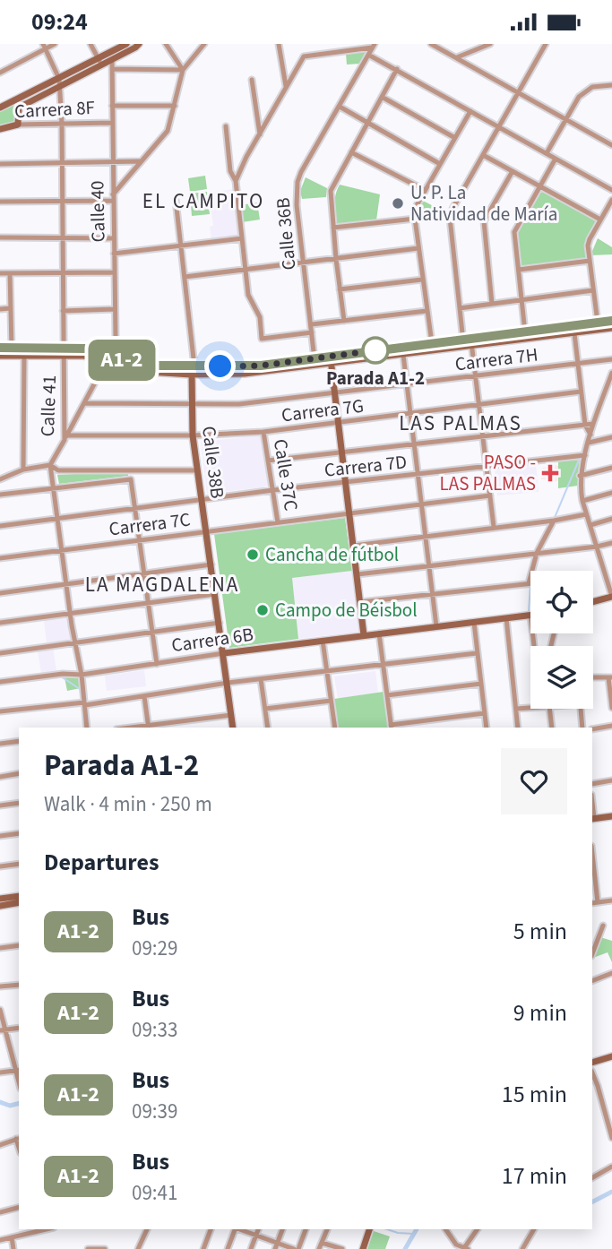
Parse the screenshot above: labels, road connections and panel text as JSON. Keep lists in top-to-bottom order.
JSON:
{
  "streets": {
    "street": [
      "Carrera 8F",
      "Calle 40",
      "Calle 36B",
      "Carrera 7H",
      "Calle 41",
      "Carrera 7G",
      "Calle 38B",
      "Carrera 7D",
      "Calle 37C",
      "Carrera 7C",
      "Carrera 6B"
    ]
  },
  "crossings": [
    ["Carrera 8F", "Calle 40"],
    ["Carrera 8F", "Calle 41"],
    ["Calle 40", "Carrera 7H"],
    ["Calle 40", "Calle 41"],
    ["Calle 40", "Carrera 7G"],
    ["Carrera 7H", "Calle 38B"],
    ["Calle 41", "Carrera 7G"],
    ["Calle 41", "Carrera 7D"],
    ["Calle 41", "Carrera 7C"],
    ["Calle 41", "Carrera 6B"],
    ["Carrera 7G", "Calle 38B"],
    ["Carrera 7G", "Calle 37C"],
    ["Calle 38B", "Carrera 7D"],
    ["Calle 38B", "Carrera 7C"],
    ["Calle 38B", "Carrera 6B"],
    ["Carrera 7D", "Calle 37C"],
    ["Calle 37C", "Carrera 7C"]
  ],
  "districts": ["EL CAMPITO", "LAS PALMAS", "LA MAGDALENA"],
  "places": {
    "other": [
      "U. P. La Natividad de María",
      "Parada A1-2",
      "Cancha de fútbol",
      "Campo de Béisbol"
    ],
    "health": ["PASO - LAS PALMAS"]
  },
  "lines": ["bus line A1-2"],
  "page": {
    "status": "09:24",
    "on_map": "A1-2",
    "heading": [
      ["Parada A1-2", "Walk · 4 min · 250 m"],
      "Departures"
    ],
    "list": [
      {
        "mark": "A1-2",
        "name": "Bus",
        "note": "09:29",
        "value": "5 min"
      },
      {
        "mark": "A1-2",
        "name": "Bus",
        "note": "09:33",
        "value": "9 min"
      },
      {
        "mark": "A1-2",
        "name": "Bus",
        "note": "09:39",
        "value": "15 min"
      },
      {
        "mark": "A1-2",
        "name": "Bus",
        "note": "09:41",
        "value": "17 min"
      }
    ]
  }
}
